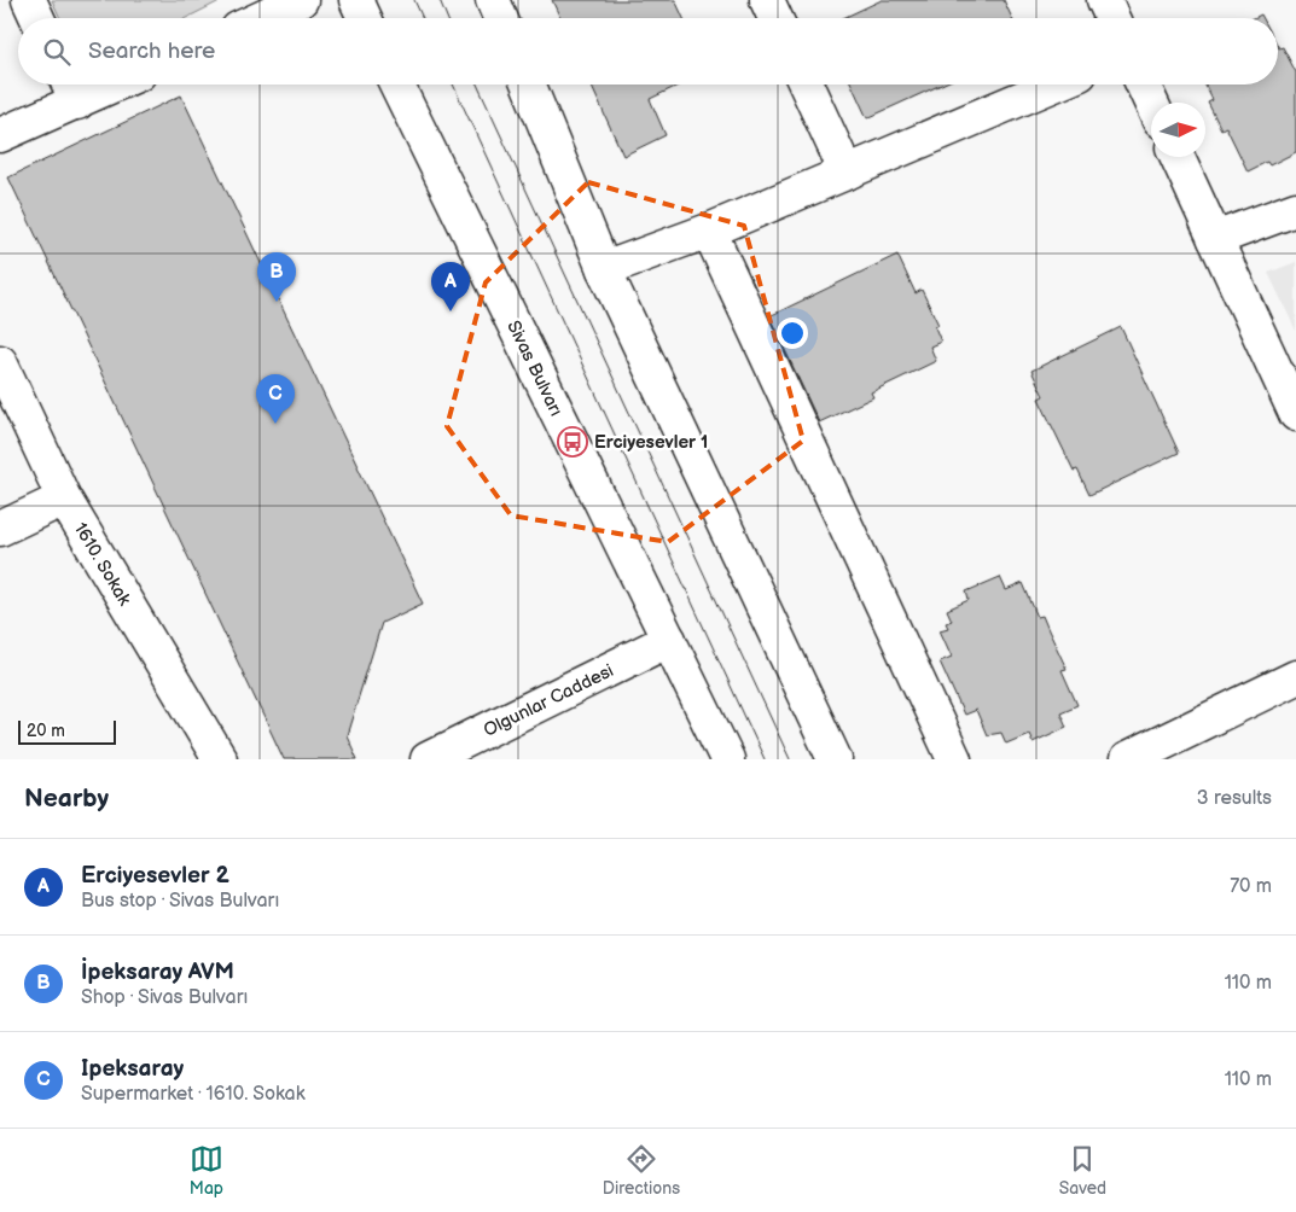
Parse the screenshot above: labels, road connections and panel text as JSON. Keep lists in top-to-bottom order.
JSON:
{
  "streets": {
    "main road": ["Sivas Bulvarı", "1610. Sokak", "Olgunlar Caddesi"]
  },
  "crossings": [
    ["Sivas Bulvarı", "Olgunlar Caddesi"]
  ],
  "places": {
    "bus stop": ["Erciyesevler 1"]
  },
  "scale_bar": "20 m",
  "north": "right",
  "page": {
    "search": "Search here",
    "pins": ["B", "A", "C"],
    "scale": "20 m",
    "heading": ["Nearby", "3 results"],
    "list": [
      {
        "mark": "A",
        "name": "Erciyesevler 2",
        "note": "Bus stop · Sivas Bulvarı",
        "value": "70 m"
      },
      {
        "mark": "B",
        "name": "İpeksaray AVM",
        "note": "Shop · Sivas Bulvarı",
        "value": "110 m"
      },
      {
        "mark": "C",
        "name": "Ipeksaray",
        "note": "Supermarket · 1610. Sokak",
        "value": "110 m"
      }
    ],
    "nav": ["Map", "Directions", "Saved"]
  }
}
